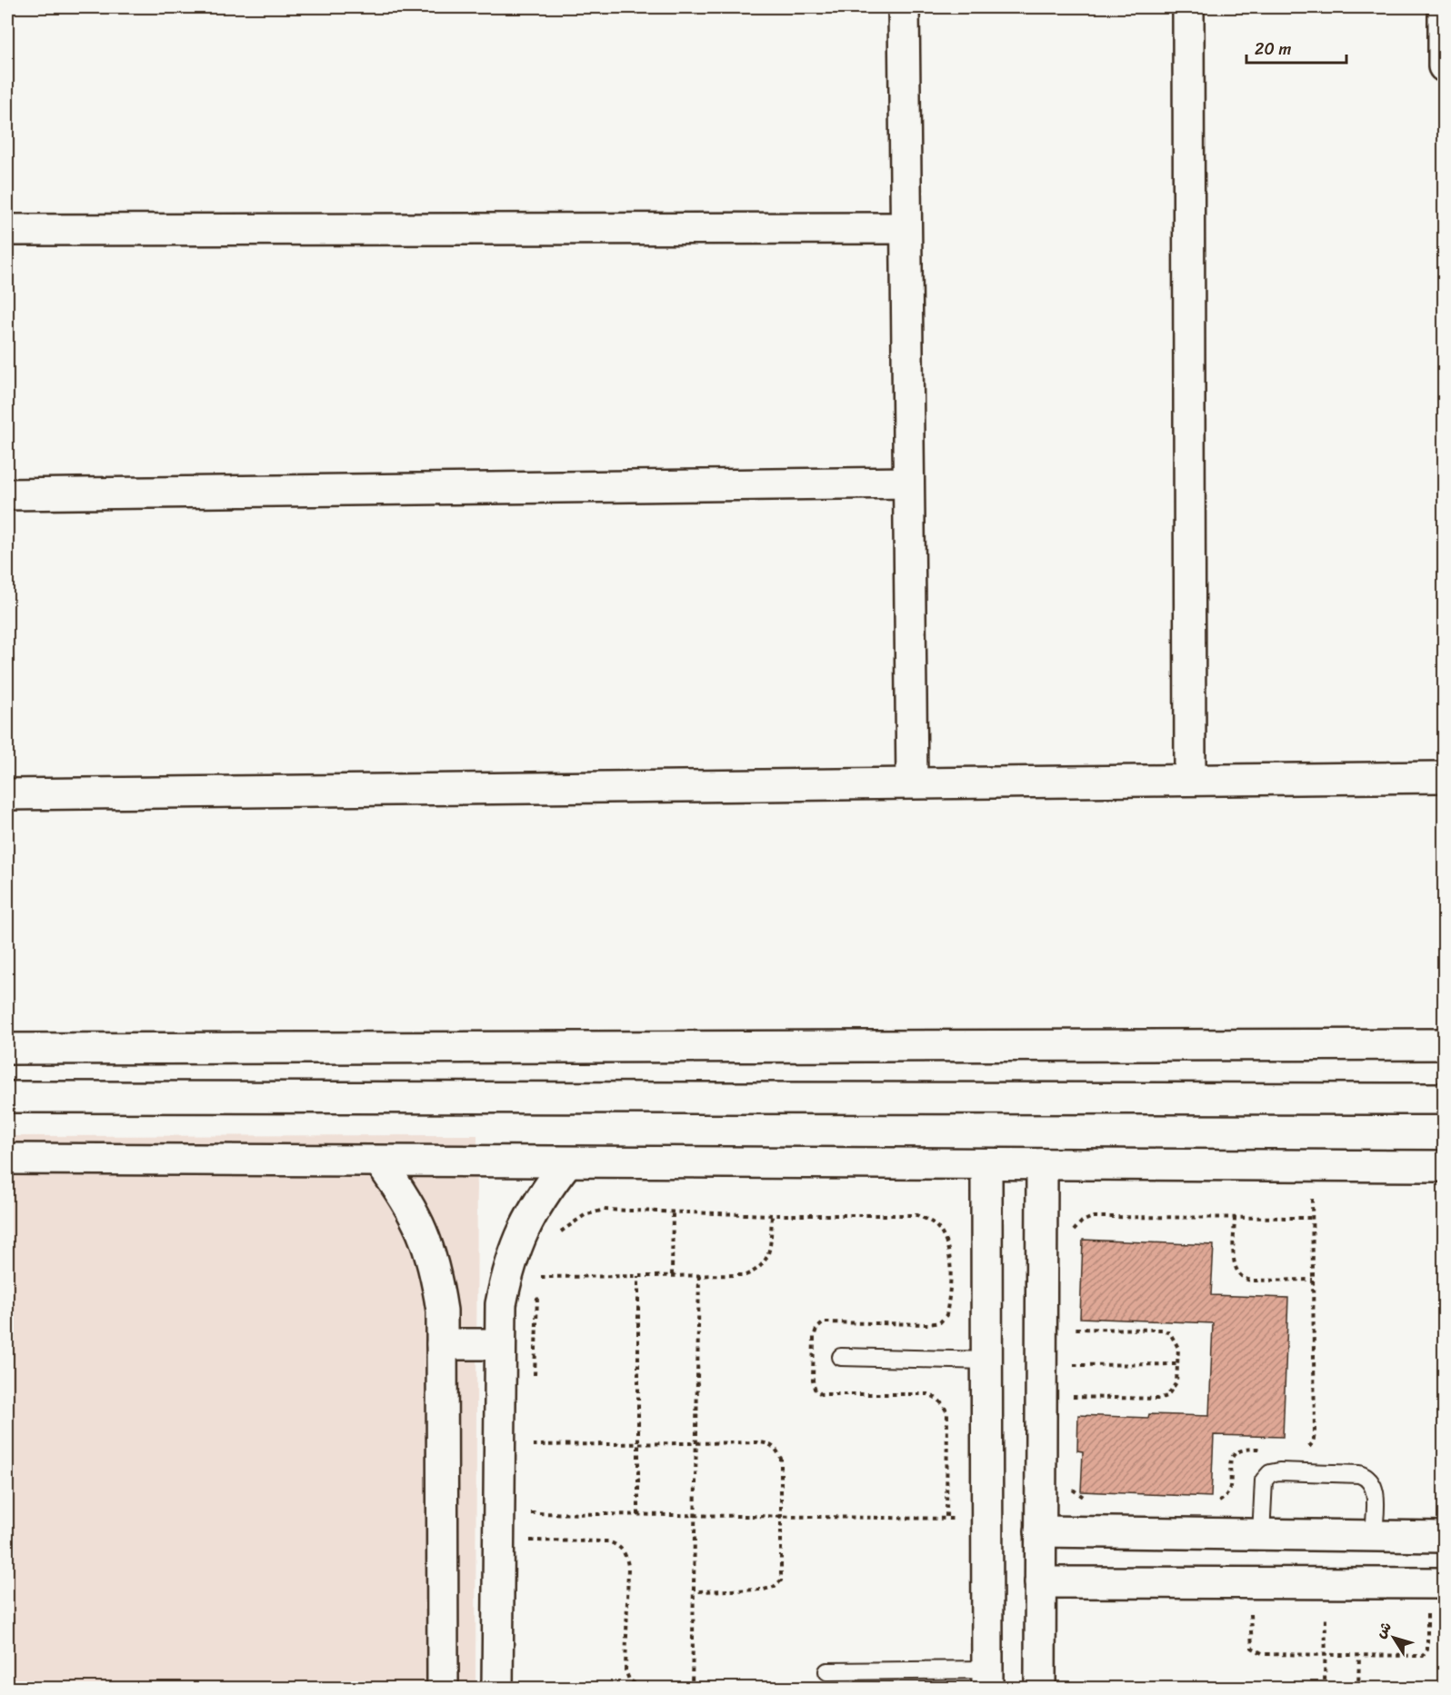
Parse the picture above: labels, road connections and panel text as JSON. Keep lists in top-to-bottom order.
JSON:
{
  "scale_bar": "20 m",
  "north": "top left"
}
